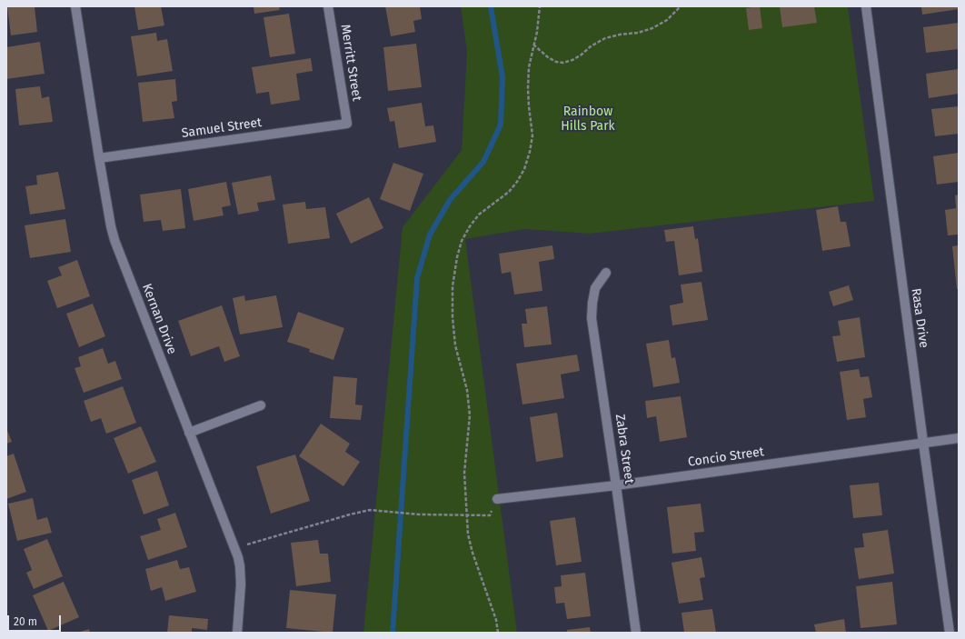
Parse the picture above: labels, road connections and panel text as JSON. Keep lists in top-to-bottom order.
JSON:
{
  "streets": {
    "street": [
      "Merritt Street",
      "Samuel Street",
      "Rasa Drive",
      "Kernan Drive",
      "Zabra Street",
      "Concio Street"
    ]
  },
  "crossings": [
    ["Merritt Street", "Samuel Street"],
    ["Samuel Street", "Kernan Drive"],
    ["Rasa Drive", "Concio Street"],
    ["Zabra Street", "Concio Street"]
  ],
  "parks": ["Rainbow Hills Park"],
  "scale_bar": "20 m"
}
